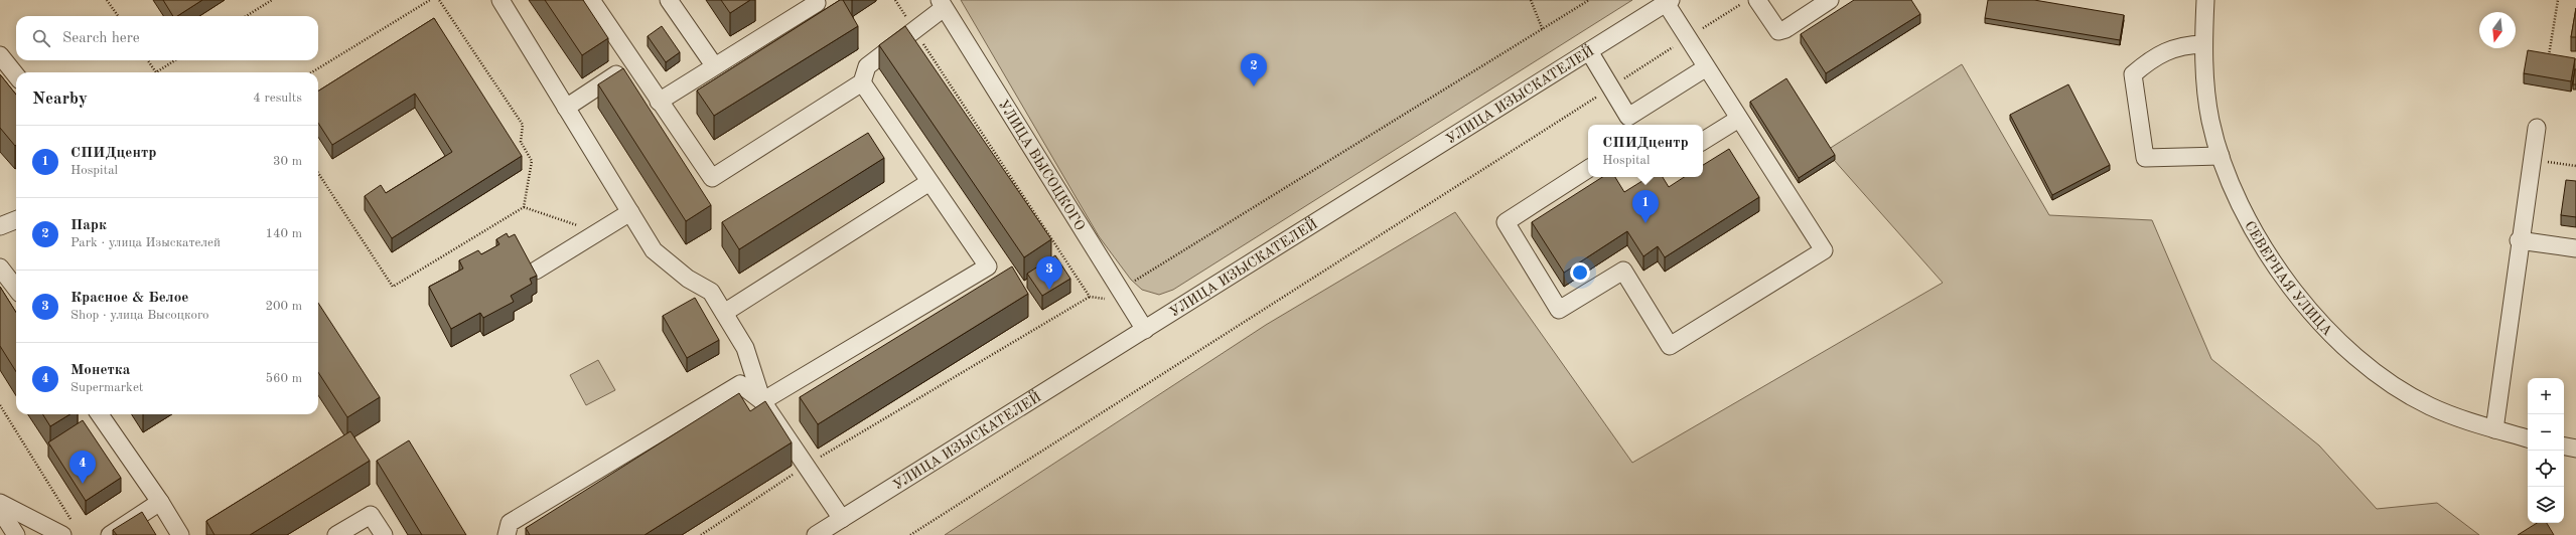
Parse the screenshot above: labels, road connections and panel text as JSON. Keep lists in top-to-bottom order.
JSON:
{
  "streets": {
    "street": ["УЛИЦА ИЗЫСКАТЕЛЕЙ", "УЛИЦА ВЫСОЦКОГО", "СЕВЕРНАЯ УЛИЦА"]
  },
  "crossings": [
    ["УЛИЦА ИЗЫСКАТЕЛЕЙ", "УЛИЦА ВЫСОЦКОГО"]
  ],
  "north": "bottom",
  "page": {
    "search": "Search here",
    "pins": [
      "2",
      "1",
      "3",
      "4"
    ],
    "heading": ["Nearby", "4 results"],
    "popup": ["СПИДцентр", "Hospital"],
    "list": [
      {
        "mark": "1",
        "name": "СПИДцентр",
        "note": "Hospital",
        "value": "30 m"
      },
      {
        "mark": "2",
        "name": "Парк",
        "note": "Park · улица Изыскателей",
        "value": "140 m"
      },
      {
        "mark": "3",
        "name": "Красное & Белое",
        "note": "Shop · улица Высоцкого",
        "value": "200 m"
      },
      {
        "mark": "4",
        "name": "Монетка",
        "note": "Supermarket",
        "value": "560 m"
      }
    ],
    "map_buttons": ["+", "−"]
  }
}
